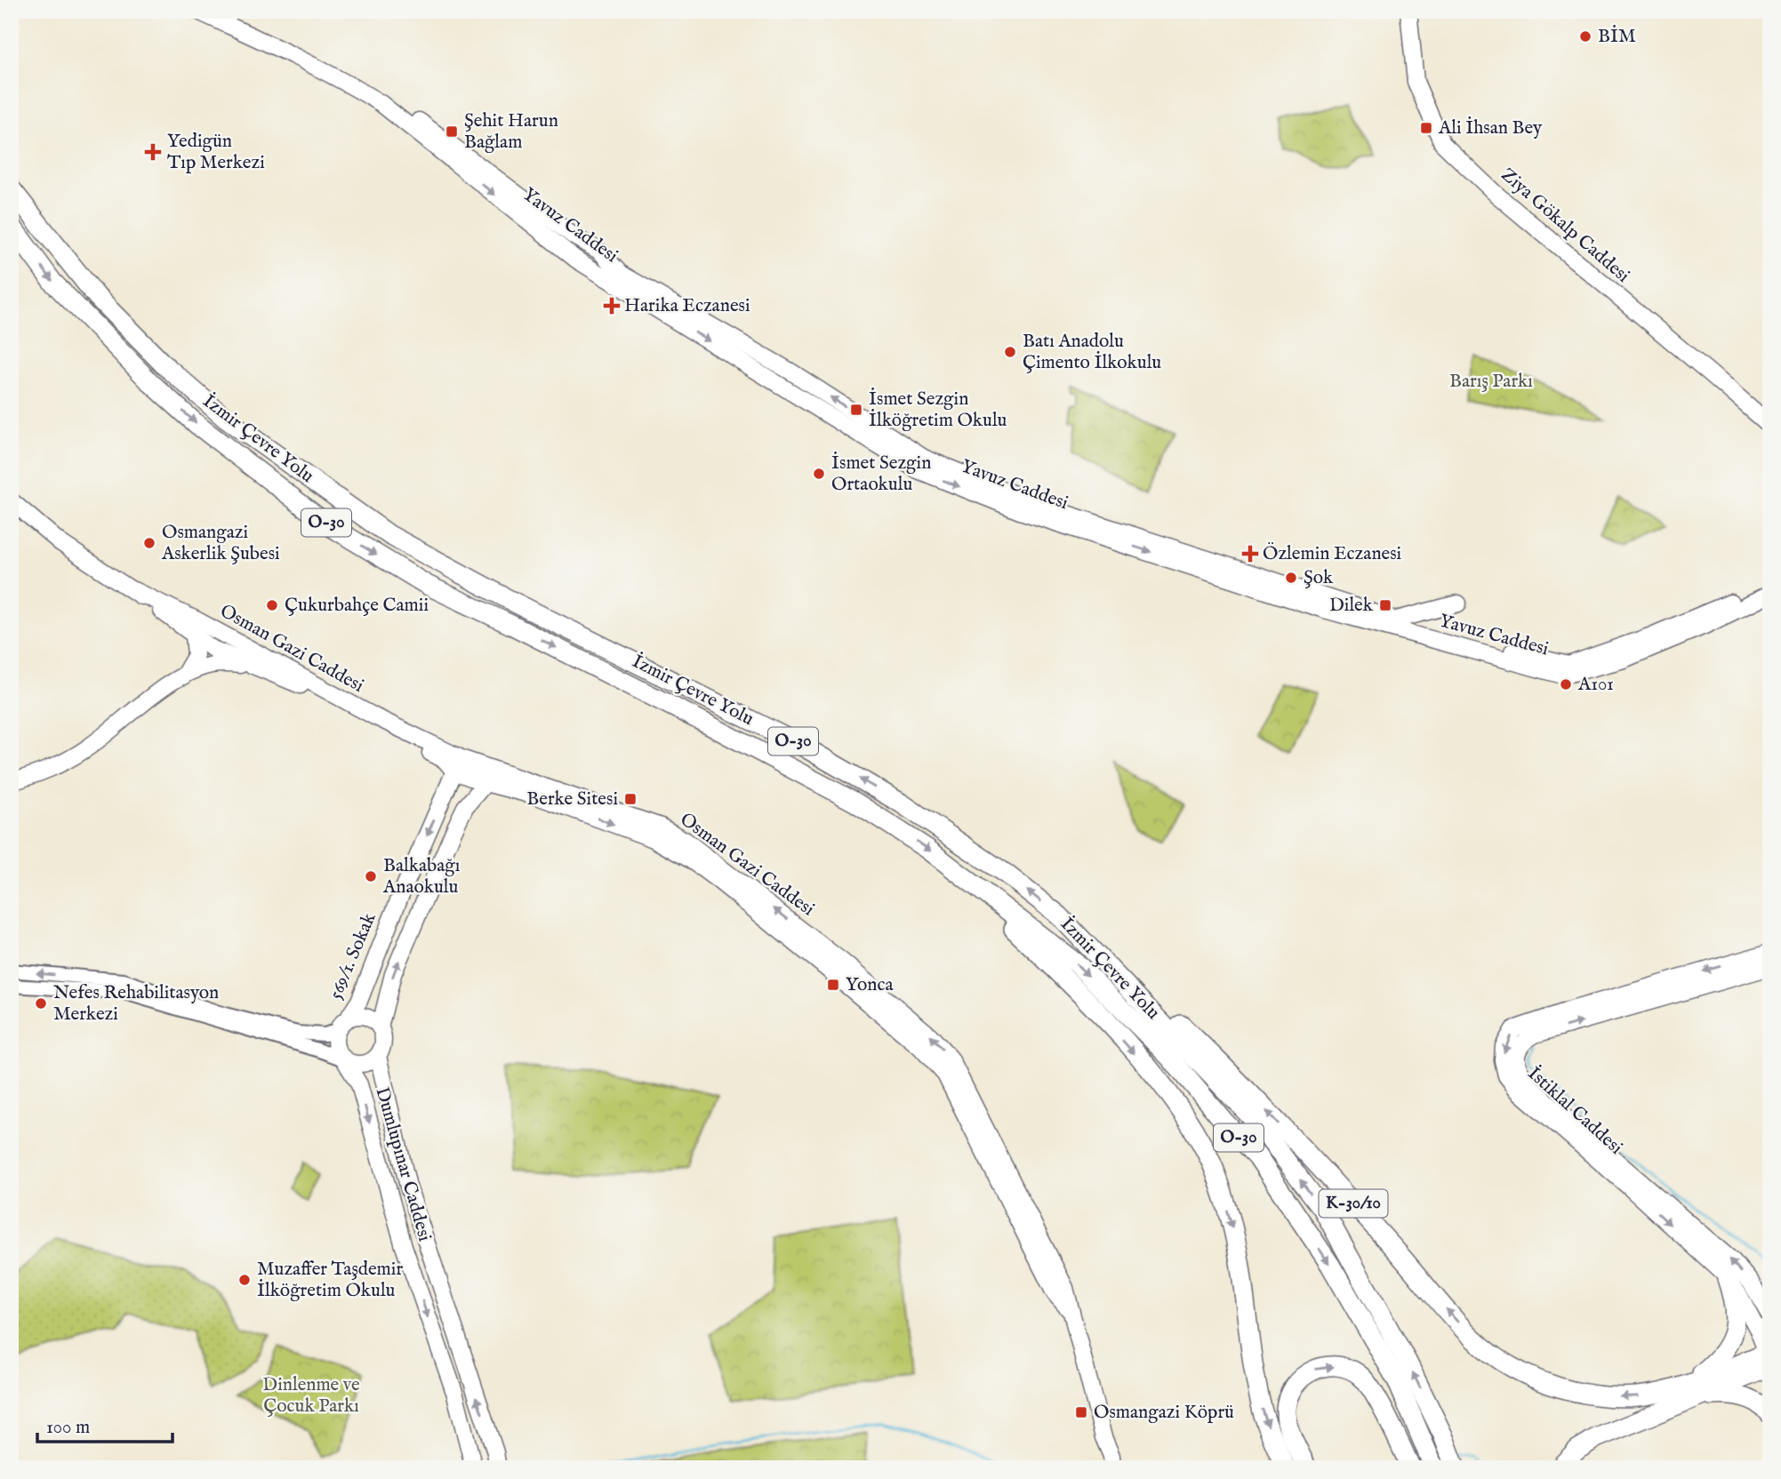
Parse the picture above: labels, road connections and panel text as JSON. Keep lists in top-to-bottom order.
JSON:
{
  "streets": {
    "highway": ["İzmir Çevre Yolu", "O-30", "K-30/10"],
    "main road": [
      "Yavuz Caddesi",
      "Ziya Gökalp Caddesi",
      "Osman Gazi Caddesi",
      "569/1. Sokak",
      "İstiklal Caddesi",
      "Dumlupınar Caddesi"
    ]
  },
  "crossings": [
    ["İzmir Çevre Yolu", "K-30/10"],
    ["Osman Gazi Caddesi", "569/1. Sokak"],
    ["569/1. Sokak", "Dumlupınar Caddesi"],
    ["İstiklal Caddesi", "K-30/10"]
  ],
  "parks": ["Barış Parkı", "Dinlenme ve Çocuk Parkı"],
  "places": {
    "other": [
      "BİM",
      "Batı Anadolu Çimento İlkokulu",
      "İsmet Sezgin Ortaokulu",
      "Osmangazi Askerlik Şubesi",
      "Şok",
      "Çukurbahçe Camii",
      "A101",
      "Balkabağı Anaokulu",
      "Nefes Rehabilitasyon Merkezi",
      "Muzaffer Taşdemir İlköğretim Okulu"
    ],
    "transit": [
      "Ali İhsan Bey",
      "Şehit Harun Bağlam",
      "İsmet Sezgin İlköğretim Okulu",
      "Dilek",
      "Berke Sitesi",
      "Yonca",
      "Osmangazi Köprü"
    ],
    "health": ["Yedigün Tıp Merkezi", "Harika Eczanesi", "Özlemin Eczanesi"]
  },
  "scale_bar": "100 m"
}
